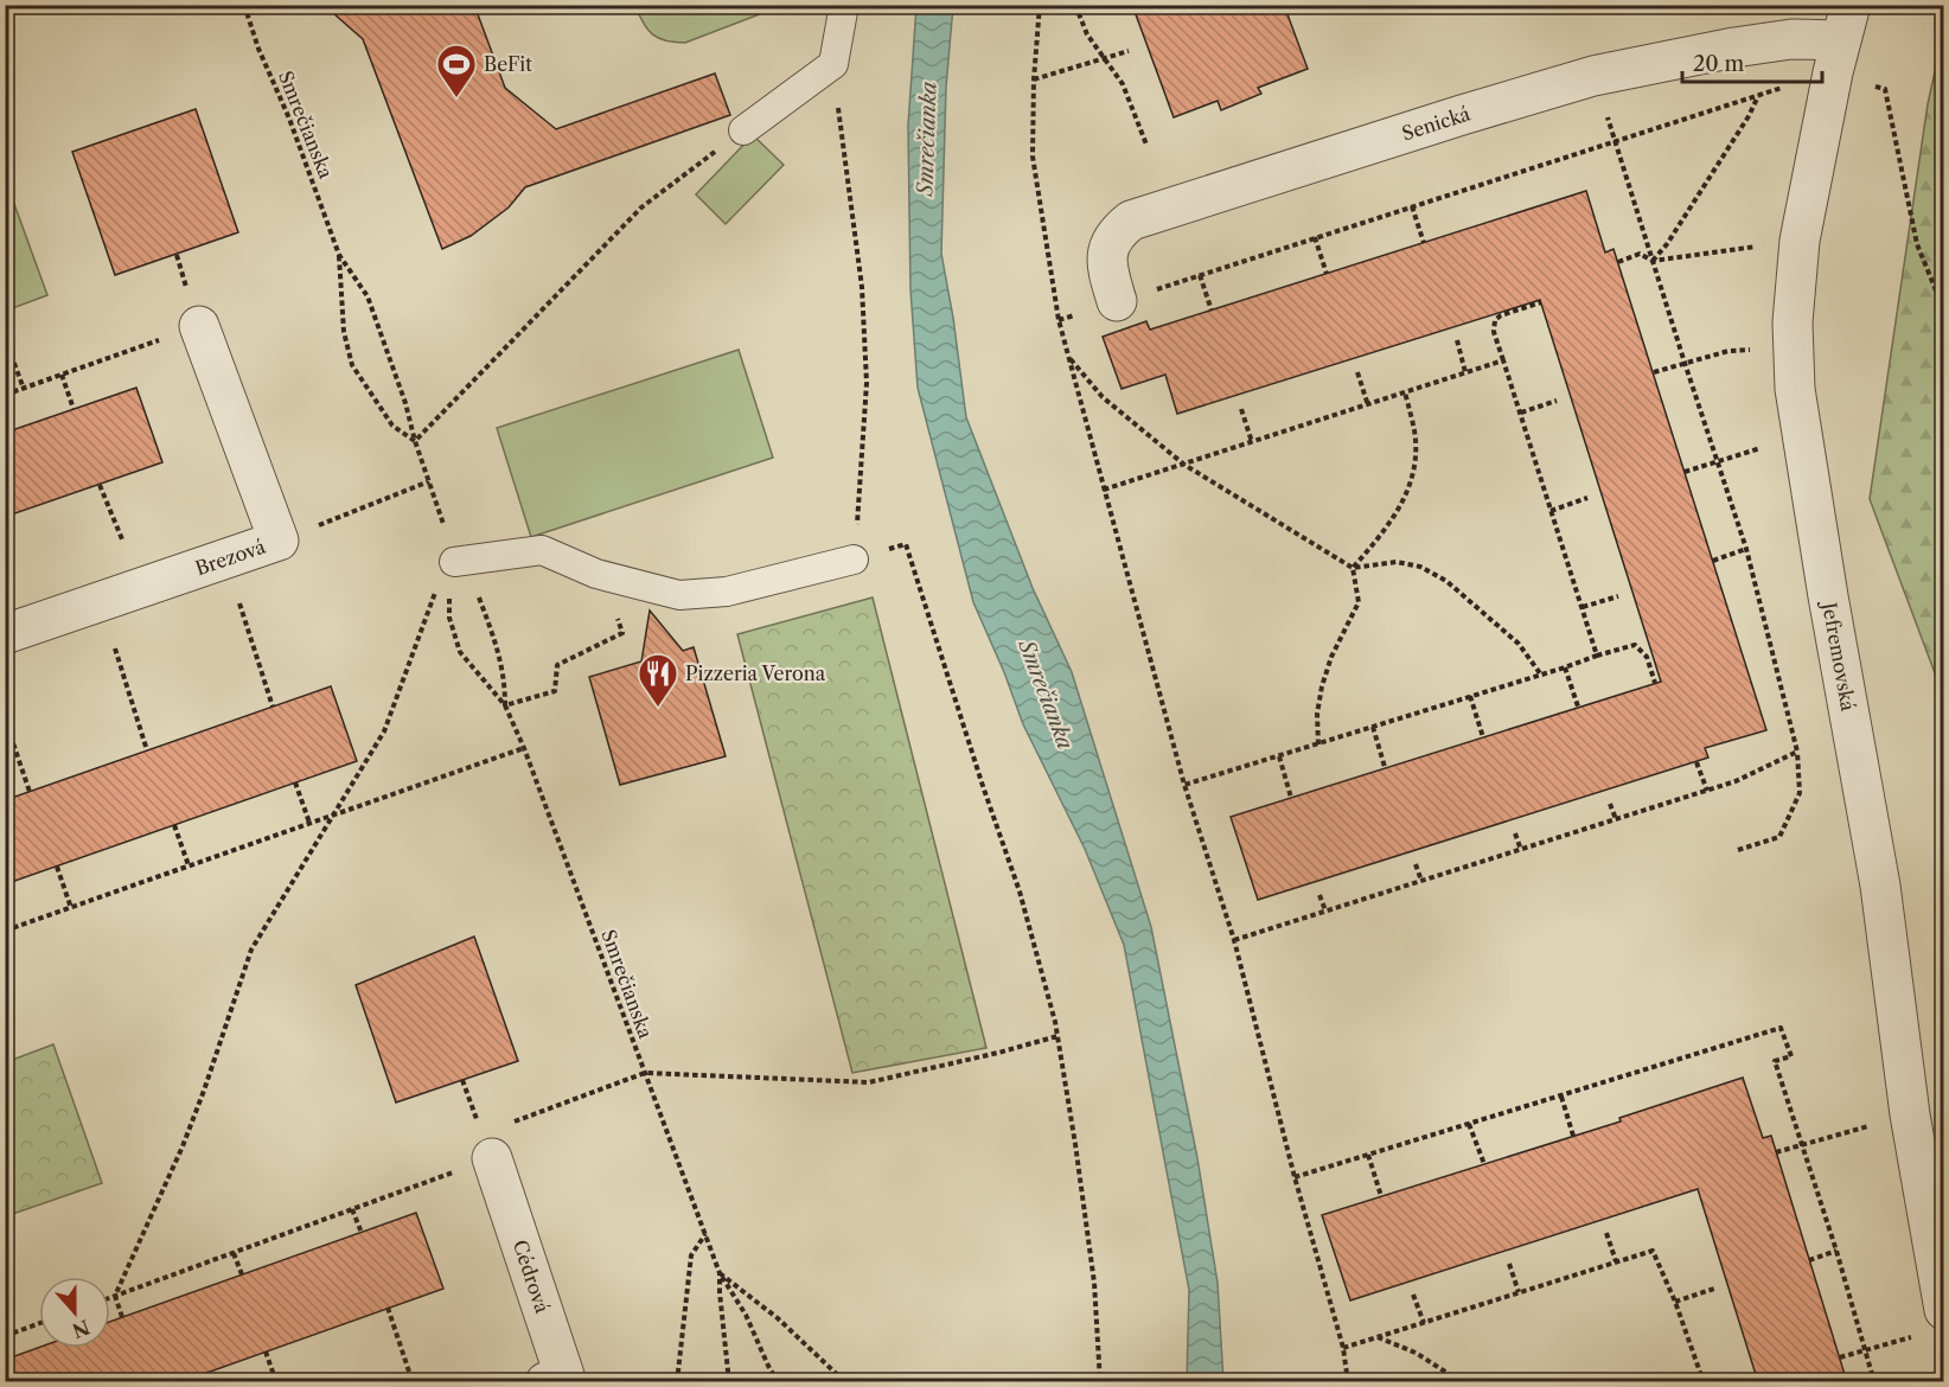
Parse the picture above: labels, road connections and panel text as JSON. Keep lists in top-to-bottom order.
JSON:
{
  "streets": {
    "street": [
      "Senická",
      "Brezová",
      "Jefremovská",
      "Cédrová"
    ],
    "path": ["Smrečianska"]
  },
  "crossings": [
    ["Senická", "Jefremovská"]
  ],
  "water": ["Smrečianka"],
  "places": {
    "sports": ["BeFit"],
    "restaurant": ["Pizzeria Verona"]
  },
  "scale_bar": "20 m",
  "north": "bottom"
}
